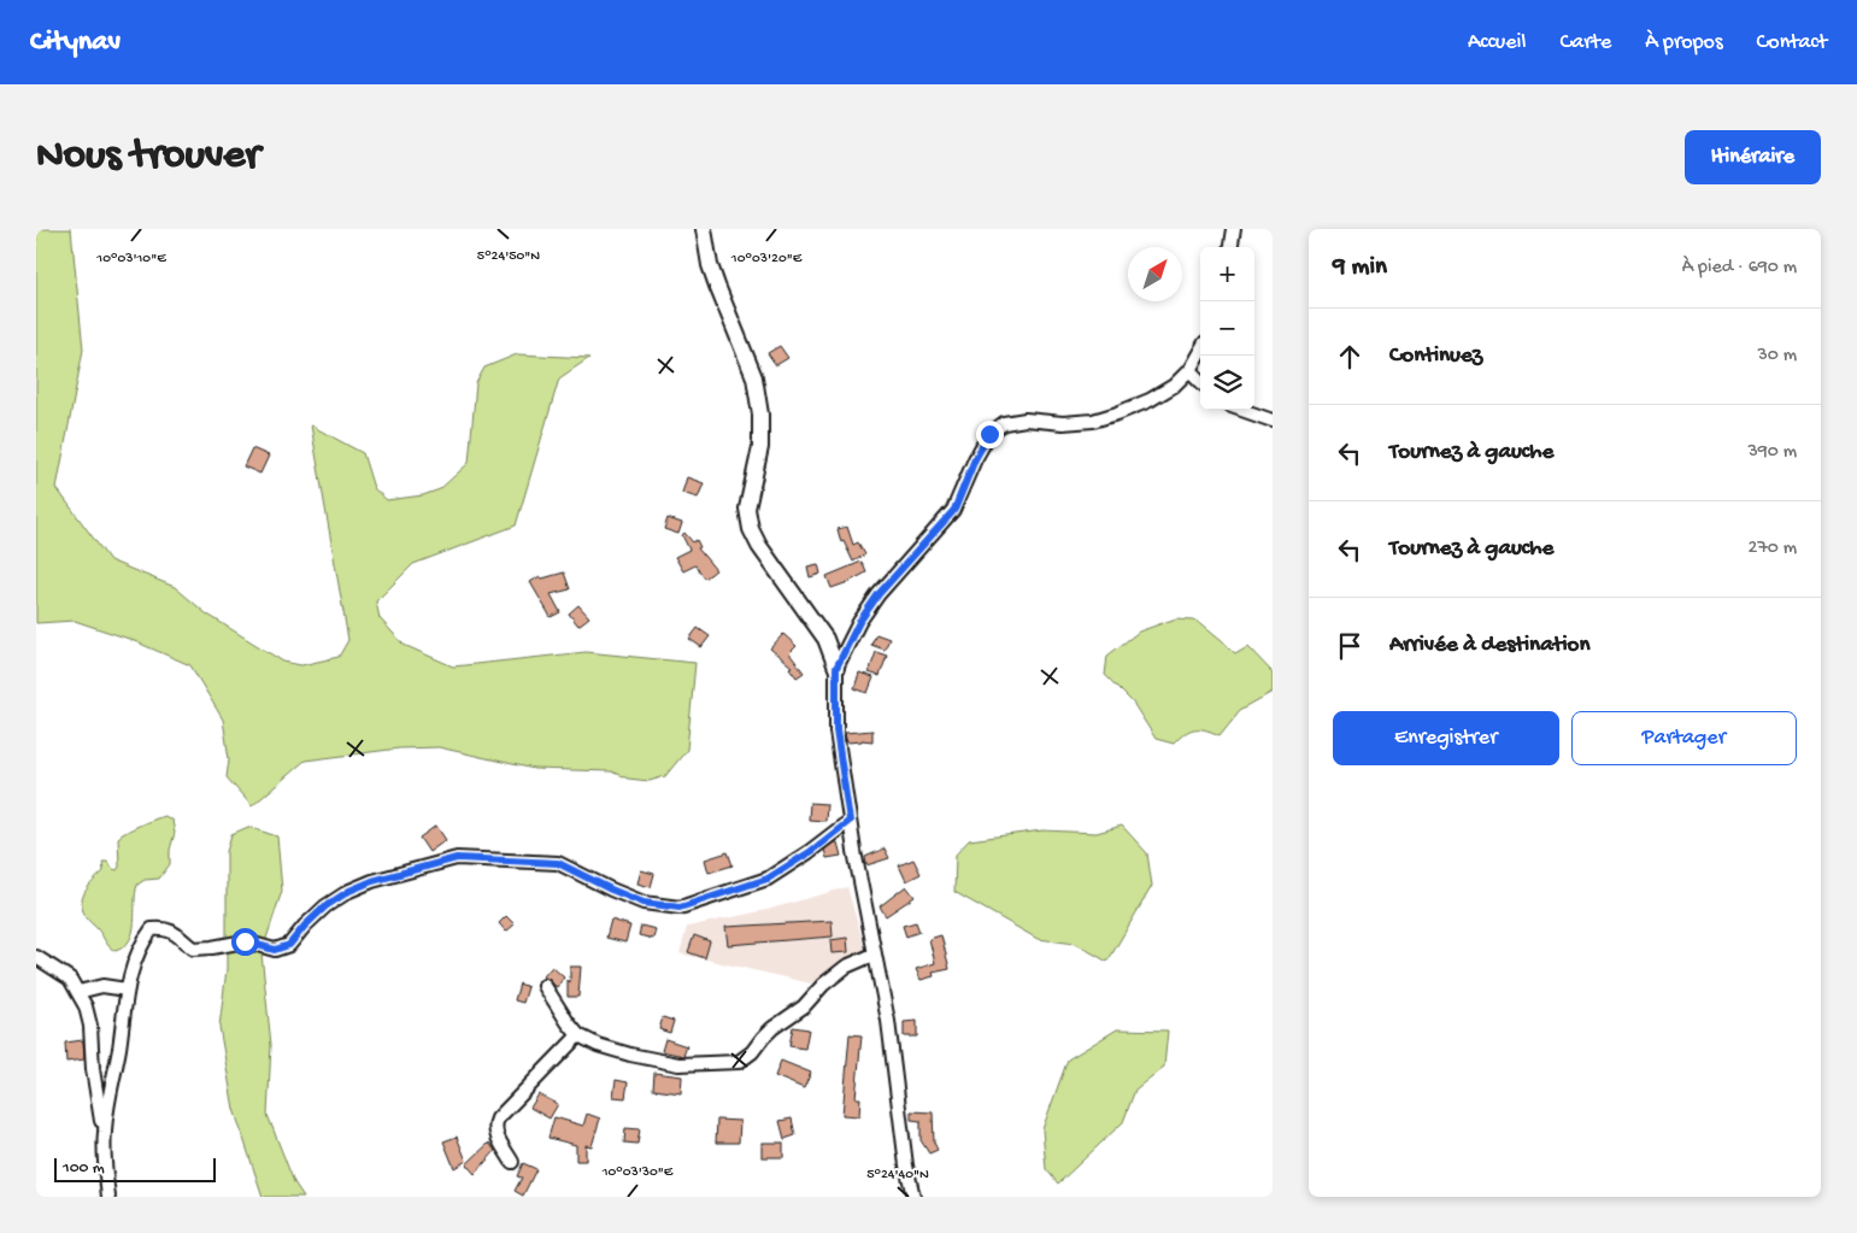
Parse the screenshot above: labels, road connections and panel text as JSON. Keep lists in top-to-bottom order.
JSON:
{
  "scale_bar": "100 m",
  "north": "top right",
  "page": {
    "header": "Citynav",
    "nav": [
      "Accueil",
      "Carte",
      "À propos",
      "Contact"
    ],
    "buttons": [
      "Itinéraire",
      ["Enregistrer", "Partager"]
    ],
    "title": "Nous trouver",
    "heading": ["9 min", "À pied · 690 m"],
    "map_buttons": ["+", "−"],
    "list": [
      ["Continuez", "30 m"],
      ["Tournez à gauche", "390 m"],
      ["Tournez à gauche", "270 m"],
      "Arrivée à destination"
    ],
    "scale": "100 m"
  },
  "coordinates": [
    "5°24'50\"N",
    "10°03'10\"E",
    "10°03'20\"E",
    "10°03'30\"E",
    "5°24'40\"N"
  ]
}
